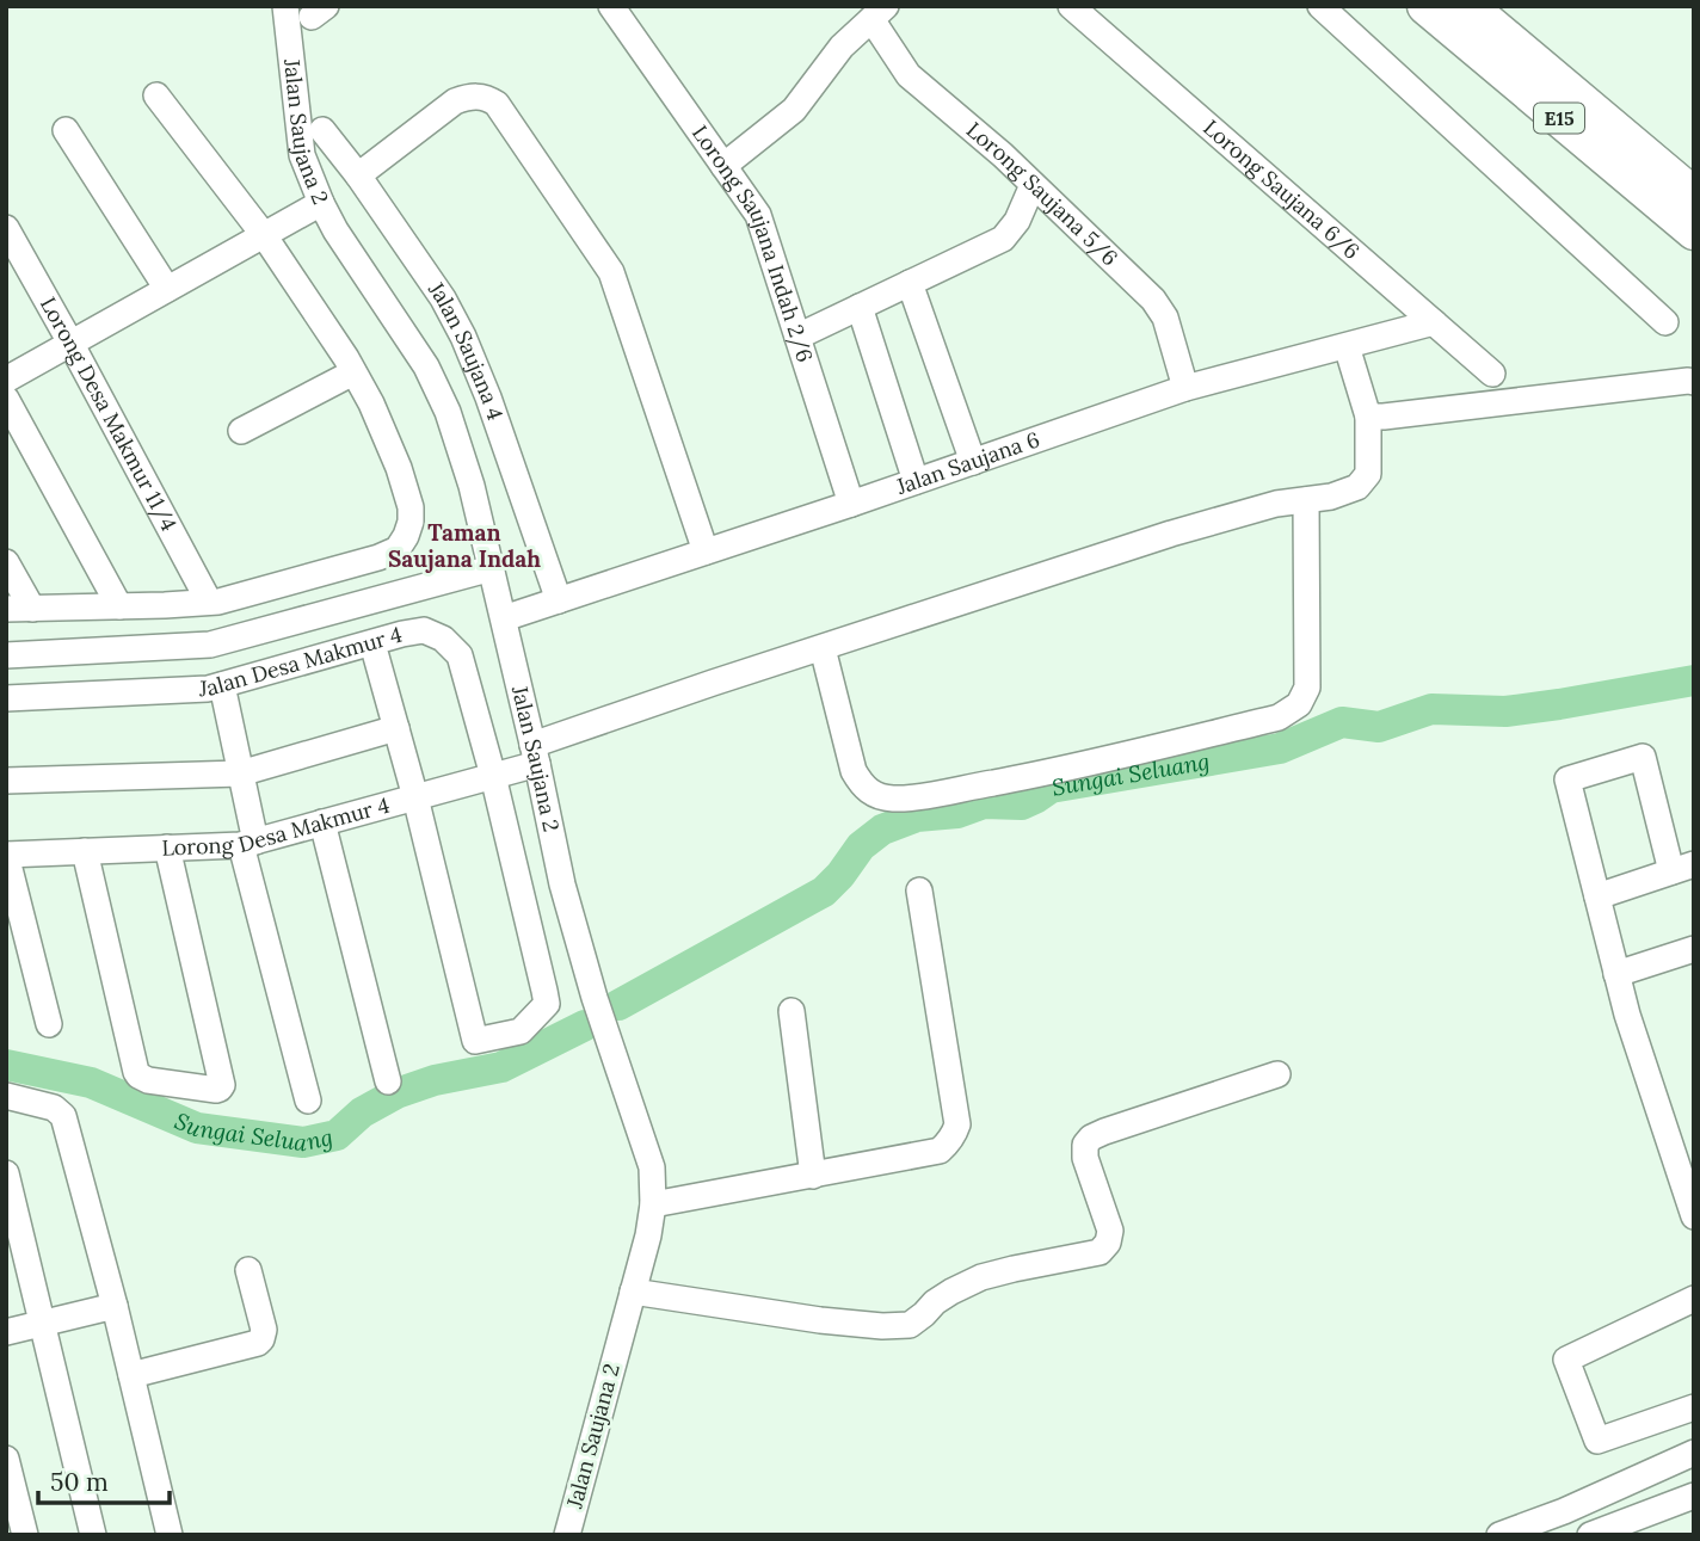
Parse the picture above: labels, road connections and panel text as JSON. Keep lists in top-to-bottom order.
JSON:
{
  "streets": {
    "highway": ["E15"],
    "street": [
      "Jalan Saujana 2",
      "Lorong Saujana 6/6",
      "Lorong Saujana 5/6",
      "Lorong Saujana Indah 2/6",
      "Jalan Saujana 4",
      "Lorong Desa Makmur 11/4",
      "Jalan Saujana 6",
      "Jalan Desa Makmur 4",
      "Lorong Desa Makmur 4"
    ]
  },
  "crossings": [
    ["Jalan Saujana 2", "Jalan Saujana 6"],
    ["Jalan Saujana 2", "Lorong Desa Makmur 4"],
    ["Lorong Saujana 6/6", "Jalan Saujana 6"],
    ["Lorong Saujana 5/6", "Jalan Saujana 6"],
    ["Lorong Saujana Indah 2/6", "Jalan Saujana 6"],
    ["Jalan Saujana 4", "Jalan Saujana 6"],
    ["Jalan Saujana 6", "Lorong Desa Makmur 4"],
    ["Jalan Desa Makmur 4", "Lorong Desa Makmur 4"]
  ],
  "districts": ["Taman Saujana Indah"],
  "water": ["Sungai Seluang"],
  "scale_bar": "50 m"
}
